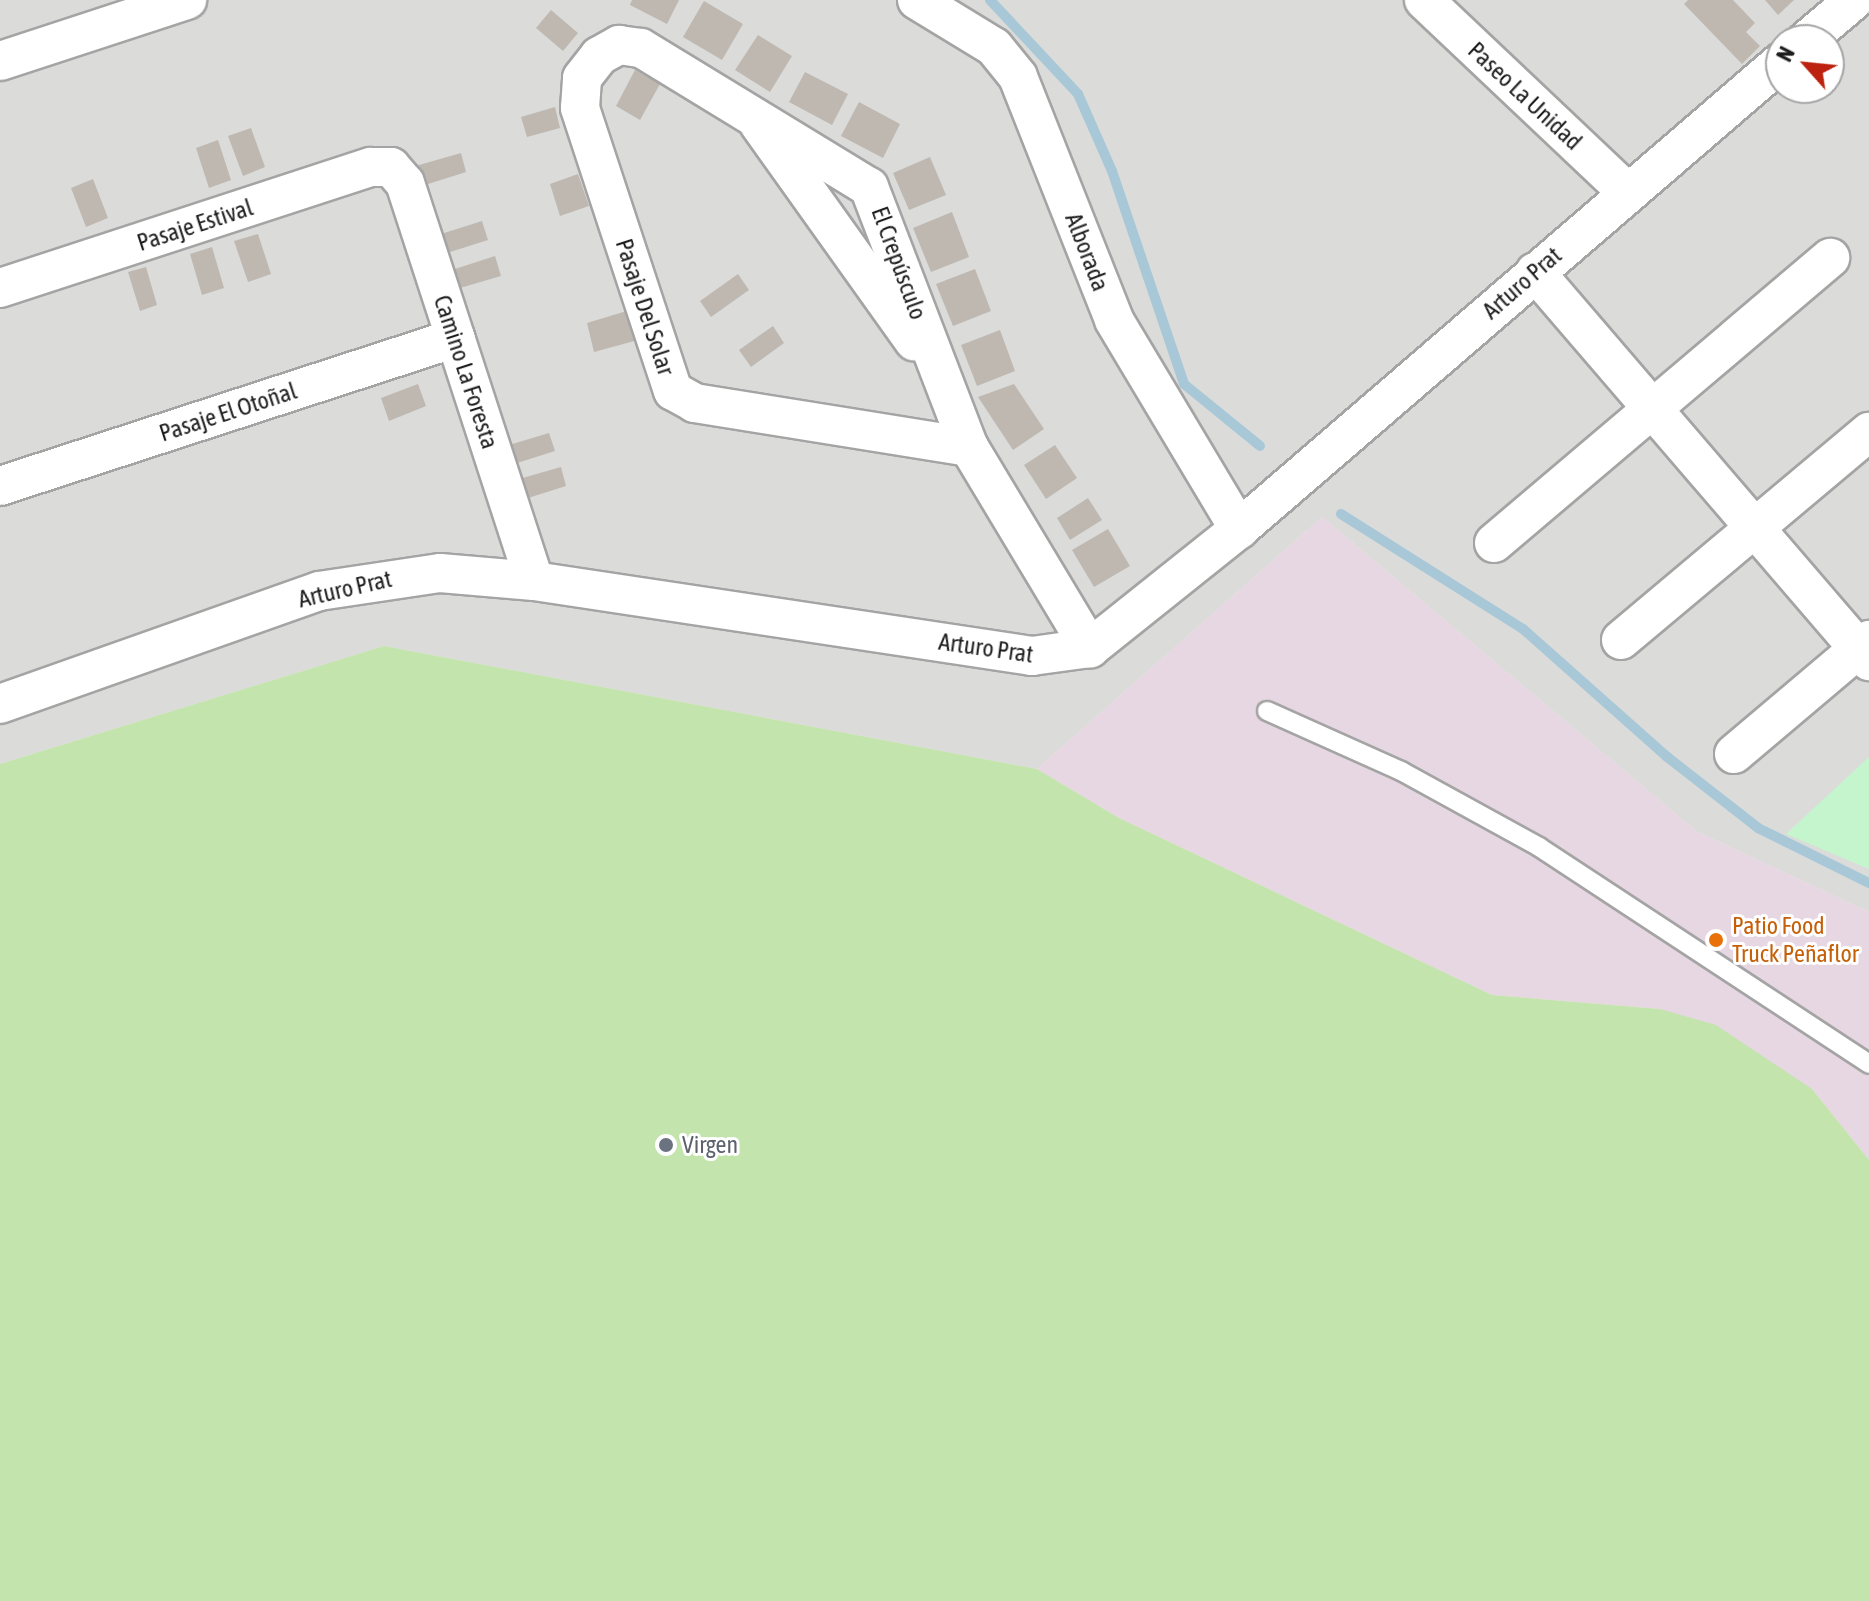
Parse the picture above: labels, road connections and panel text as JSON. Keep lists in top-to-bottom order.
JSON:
{
  "streets": {
    "street": [
      "Paseo La Unidad",
      "Pasaje Estival",
      "Alborada",
      "El Crepúsculo",
      "Arturo Prat",
      "Pasaje Del Solar",
      "Camino La Foresta",
      "Pasaje El Otoñal"
    ]
  },
  "crossings": [
    ["Paseo La Unidad", "Arturo Prat"],
    ["Pasaje Estival", "Camino La Foresta"],
    ["Alborada", "Arturo Prat"],
    ["El Crepúsculo", "Arturo Prat"],
    ["El Crepúsculo", "Pasaje Del Solar"],
    ["Arturo Prat", "Camino La Foresta"],
    ["Camino La Foresta", "Pasaje El Otoñal"]
  ],
  "places": ["Patio Food Truck Peñaflor", "Virgen"],
  "north": "top left"
}
